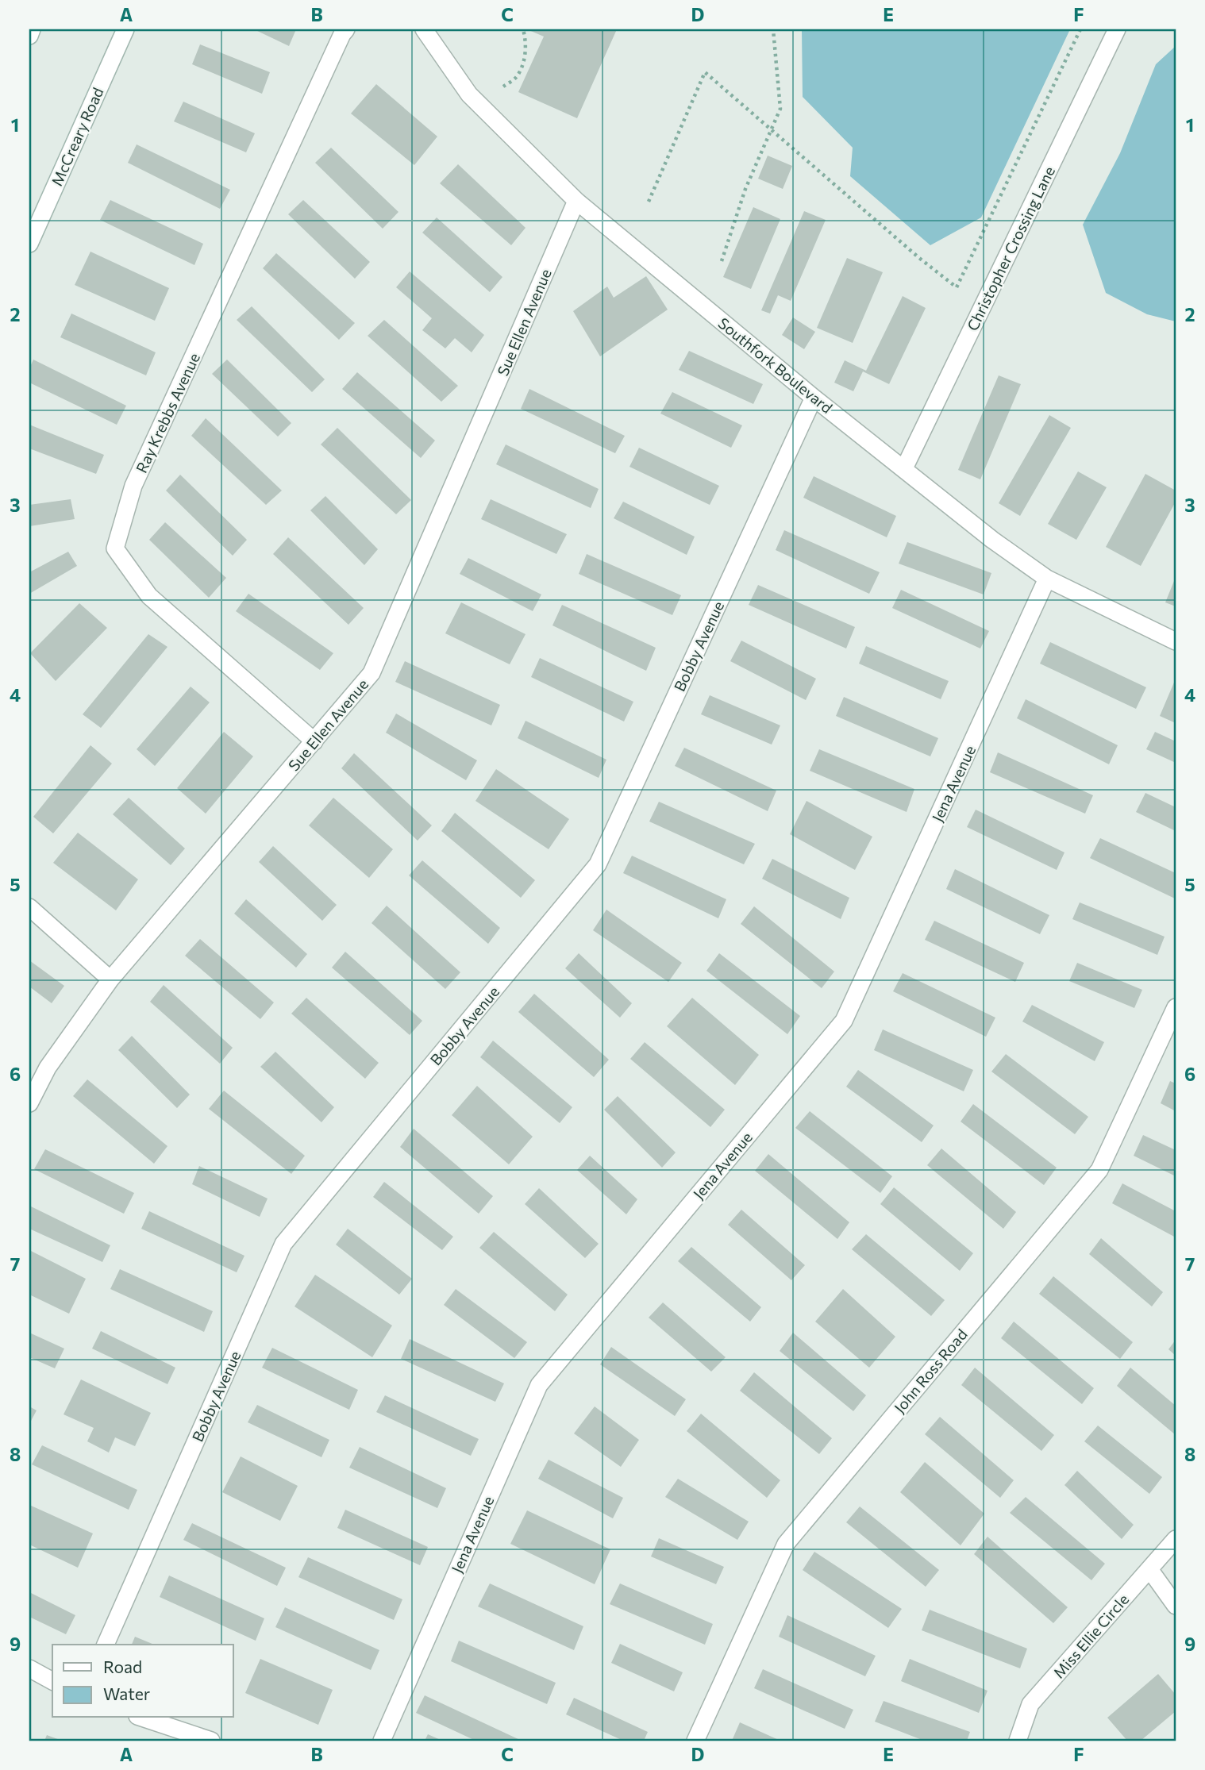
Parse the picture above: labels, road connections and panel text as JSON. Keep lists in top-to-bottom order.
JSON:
{
  "streets": {
    "street": [
      "McCreary Road",
      "Christopher Crossing Lane",
      "Sue Ellen Avenue",
      "Southfork Boulevard",
      "Ray Krebbs Avenue",
      "Bobby Avenue",
      "Jena Avenue",
      "John Ross Road",
      "Miss Ellie Circle"
    ]
  },
  "crossings": [
    ["Christopher Crossing Lane", "Southfork Boulevard"],
    ["Sue Ellen Avenue", "Southfork Boulevard"],
    ["Sue Ellen Avenue", "Ray Krebbs Avenue"],
    ["Southfork Boulevard", "Bobby Avenue"],
    ["Southfork Boulevard", "Jena Avenue"]
  ],
  "legend": ["Road", "Water"],
  "grid": {
    "columns": [
      "A",
      "B",
      "C",
      "D",
      "E",
      "F"
    ],
    "rows": [
      "1",
      "2",
      "3",
      "4",
      "5",
      "6",
      "7",
      "8",
      "9"
    ]
  }
}
